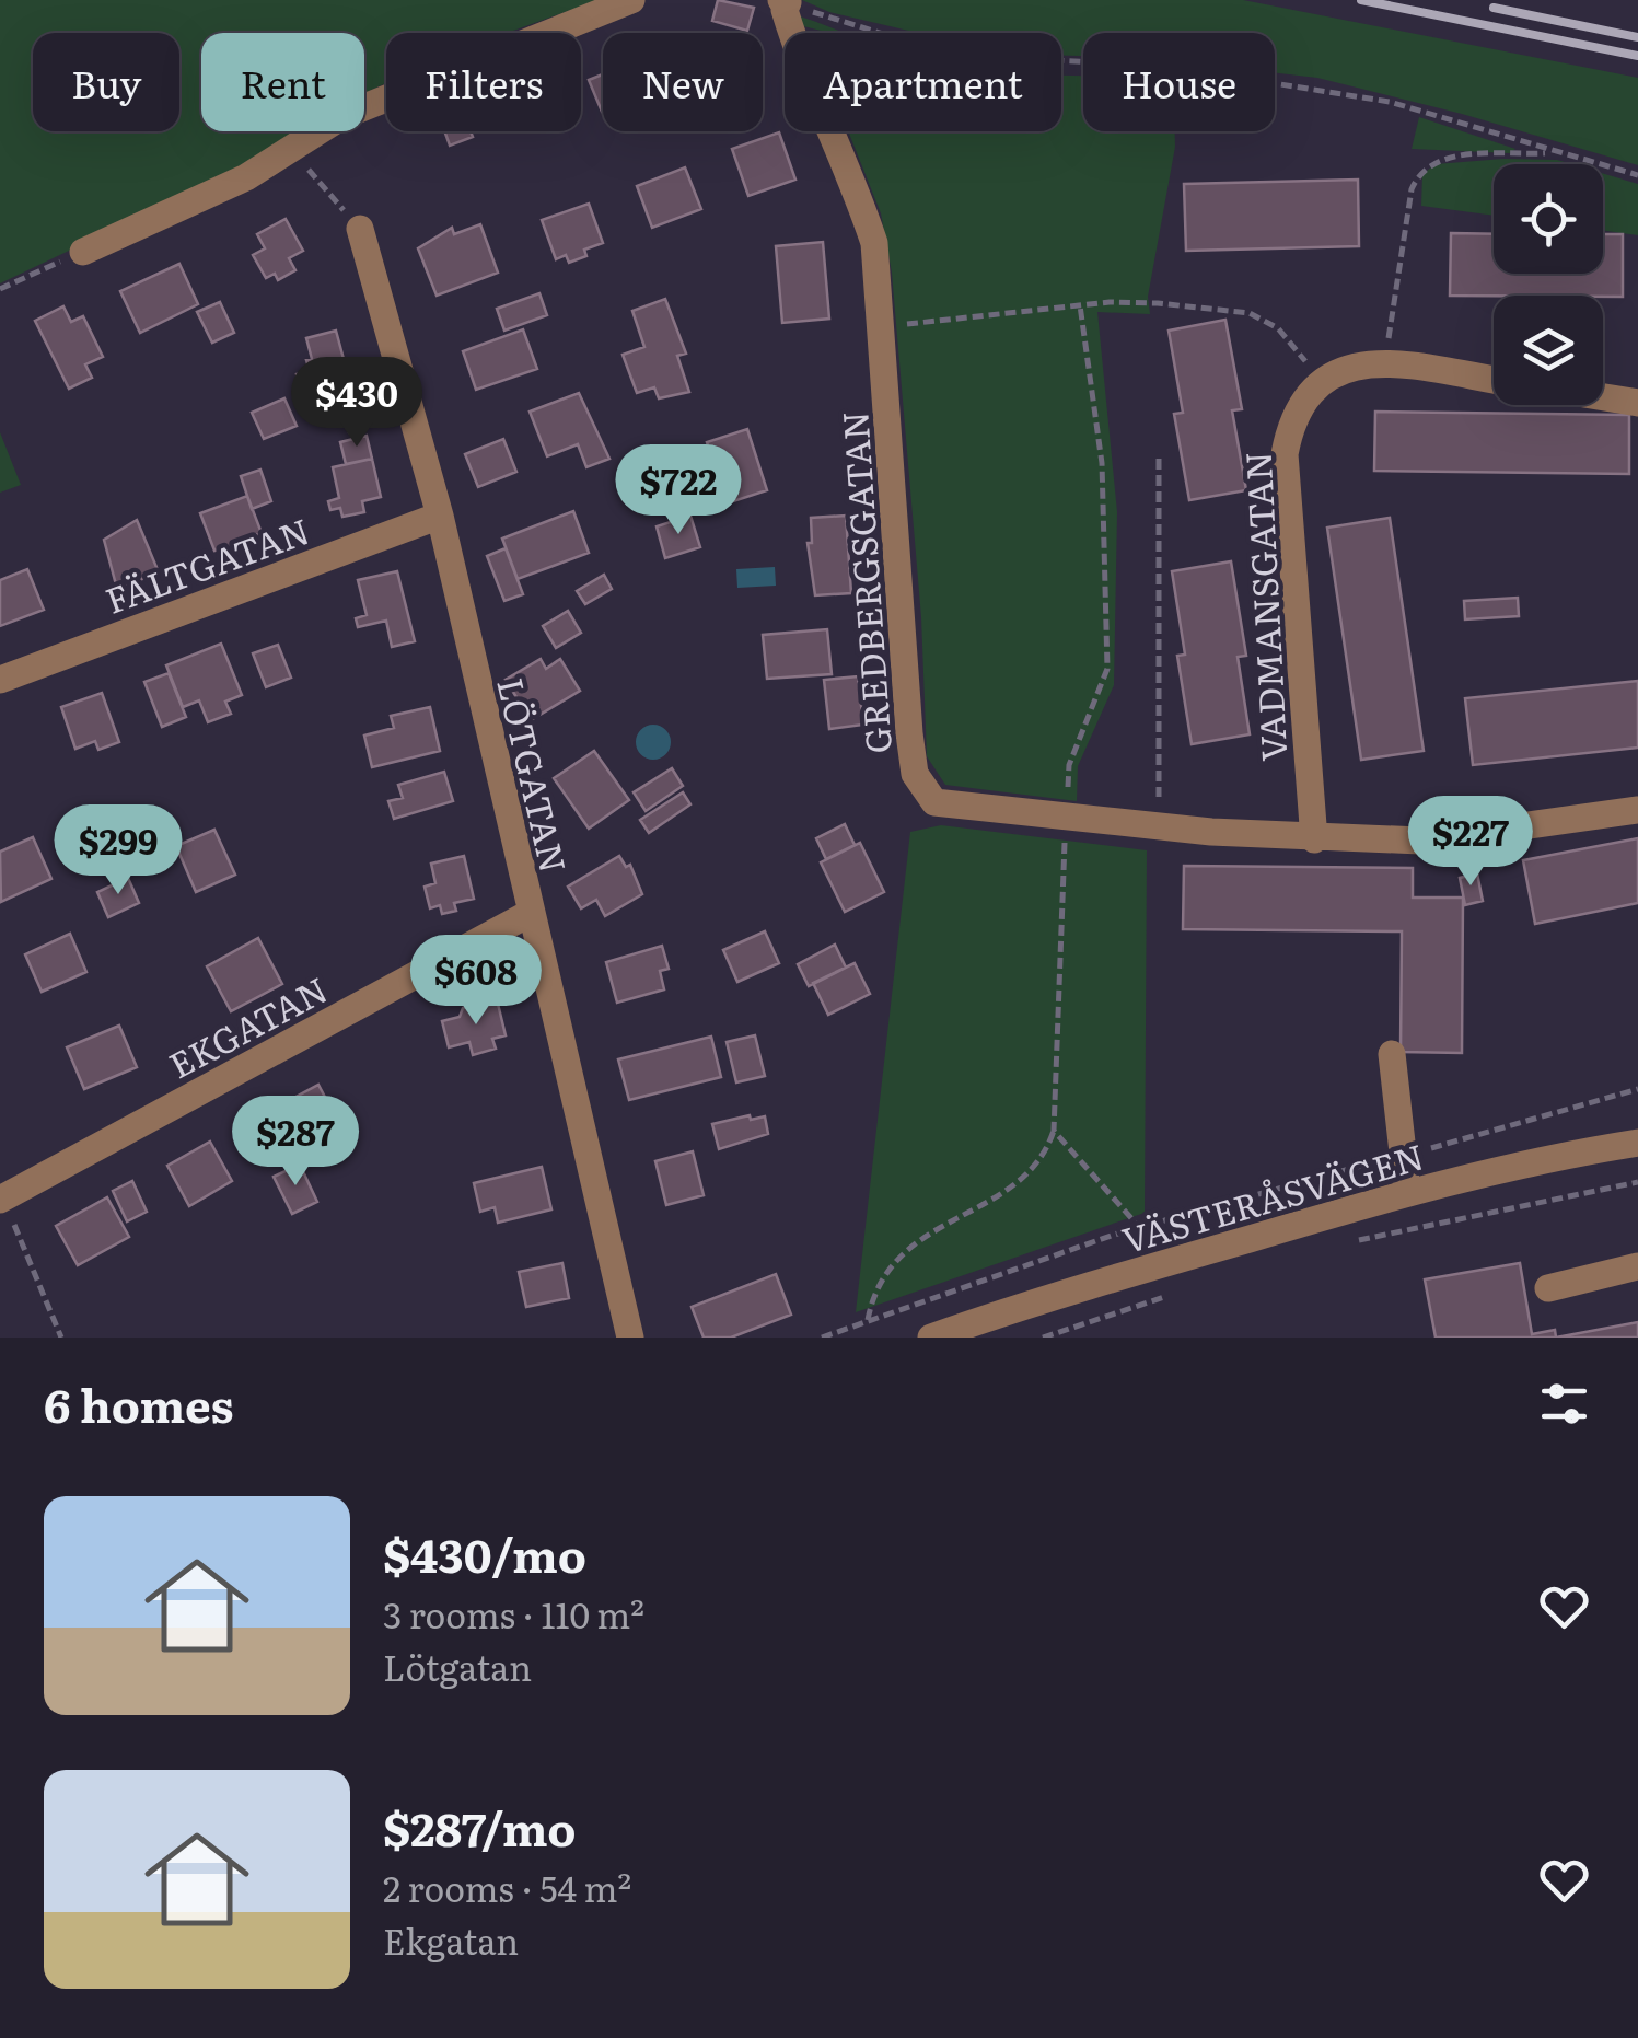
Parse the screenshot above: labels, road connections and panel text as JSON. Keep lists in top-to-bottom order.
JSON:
{
  "streets": {
    "street": [
      "FÄLTGATAN",
      "GREDBERGSGATAN",
      "VADMANSGATAN",
      "LÖTGATAN",
      "EKGATAN",
      "VÄSTERÅSVÄGEN"
    ]
  },
  "crossings": [
    ["FÄLTGATAN", "LÖTGATAN"],
    ["GREDBERGSGATAN", "VADMANSGATAN"],
    ["LÖTGATAN", "EKGATAN"]
  ],
  "page": {
    "chip": [
      "Buy",
      "Rent",
      "Filters",
      "New",
      "Apartment",
      "House"
    ],
    "price": [
      "$430",
      "$722",
      "$227",
      "$299",
      "$608",
      "$287"
    ],
    "heading": "6 homes",
    "list": [
      {
        "name": "$430/mo",
        "note": "3 rooms · 110 m² · Lötgatan"
      },
      {
        "name": "$287/mo",
        "note": "2 rooms · 54 m² · Ekgatan"
      }
    ]
  }
}
